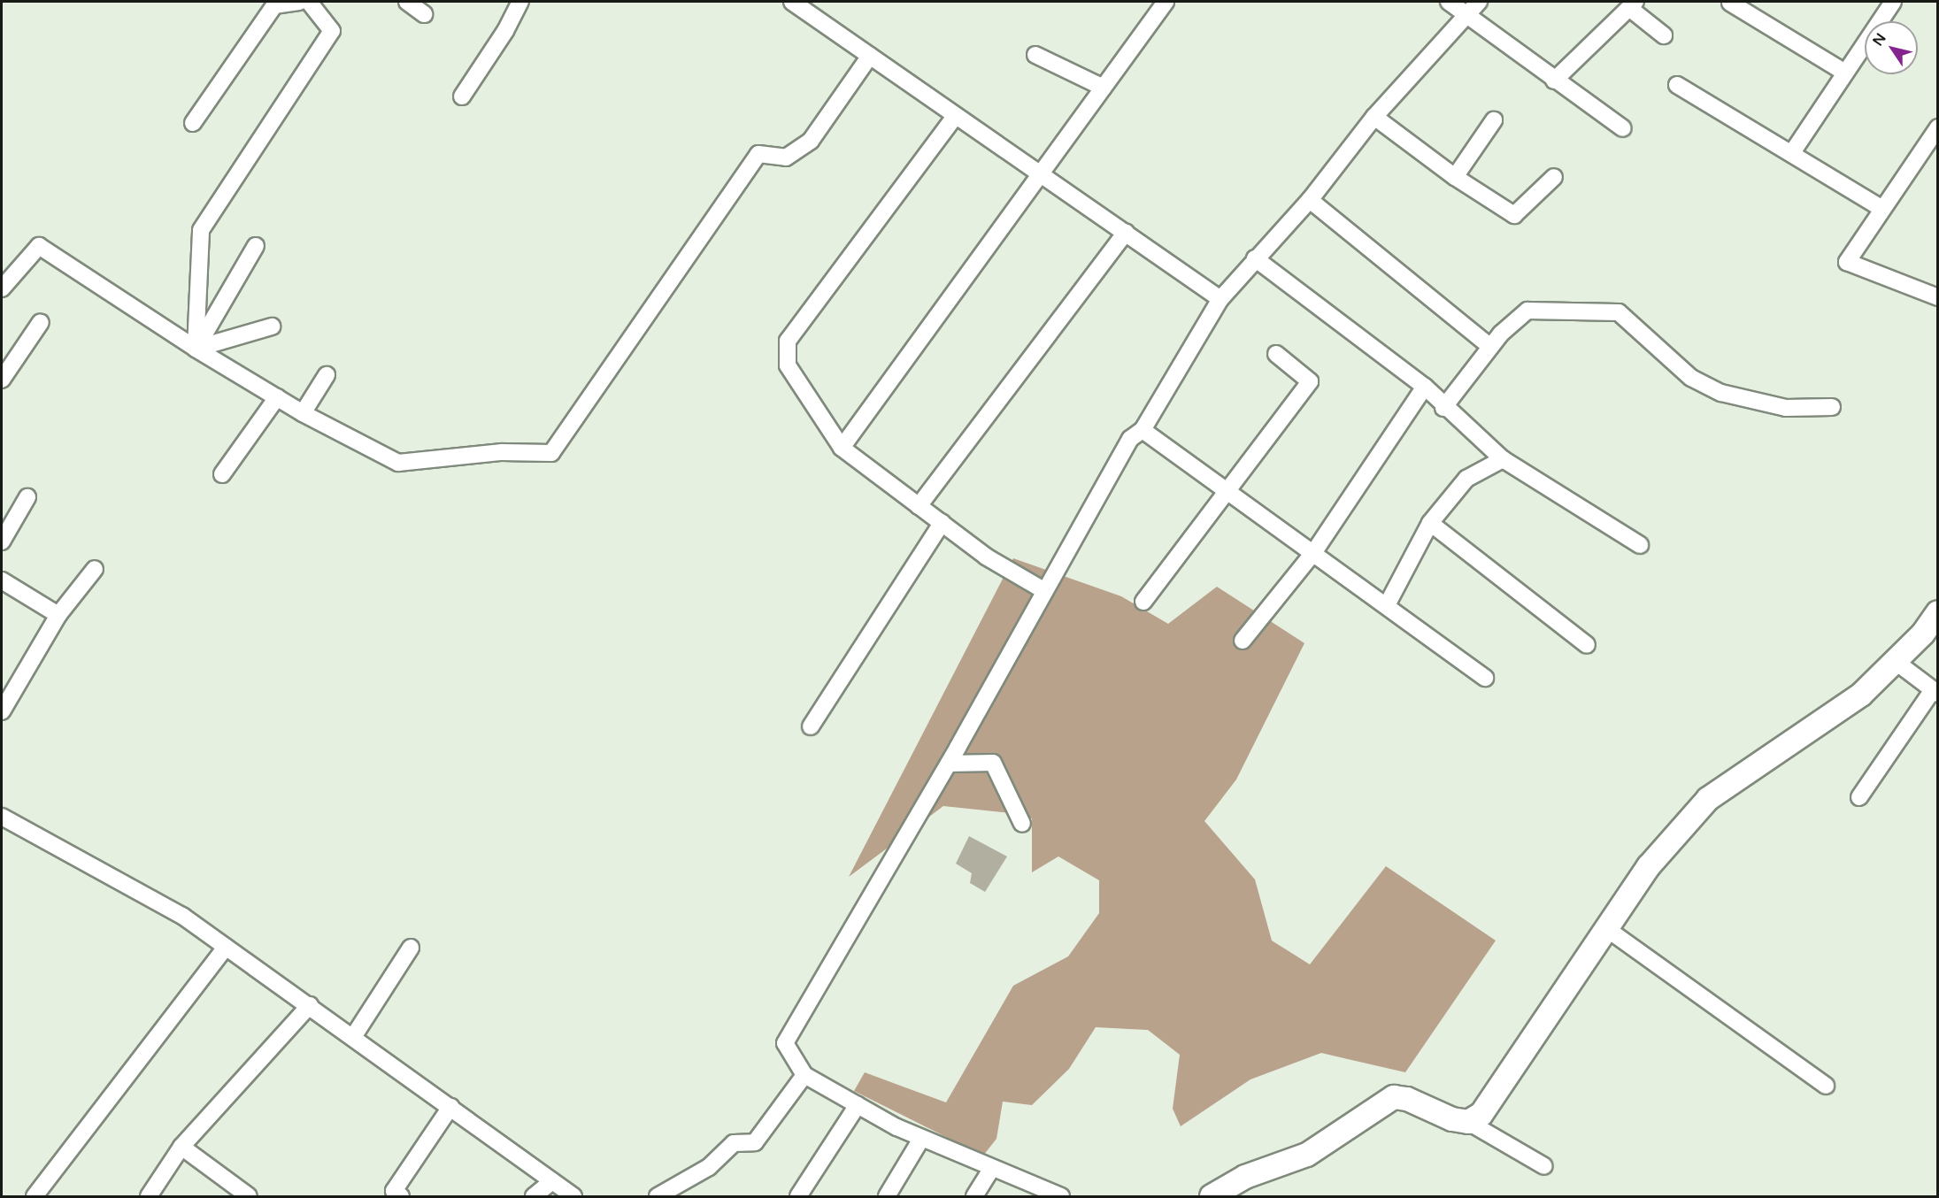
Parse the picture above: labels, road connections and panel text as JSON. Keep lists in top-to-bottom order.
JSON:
{
  "north": "top left"
}
